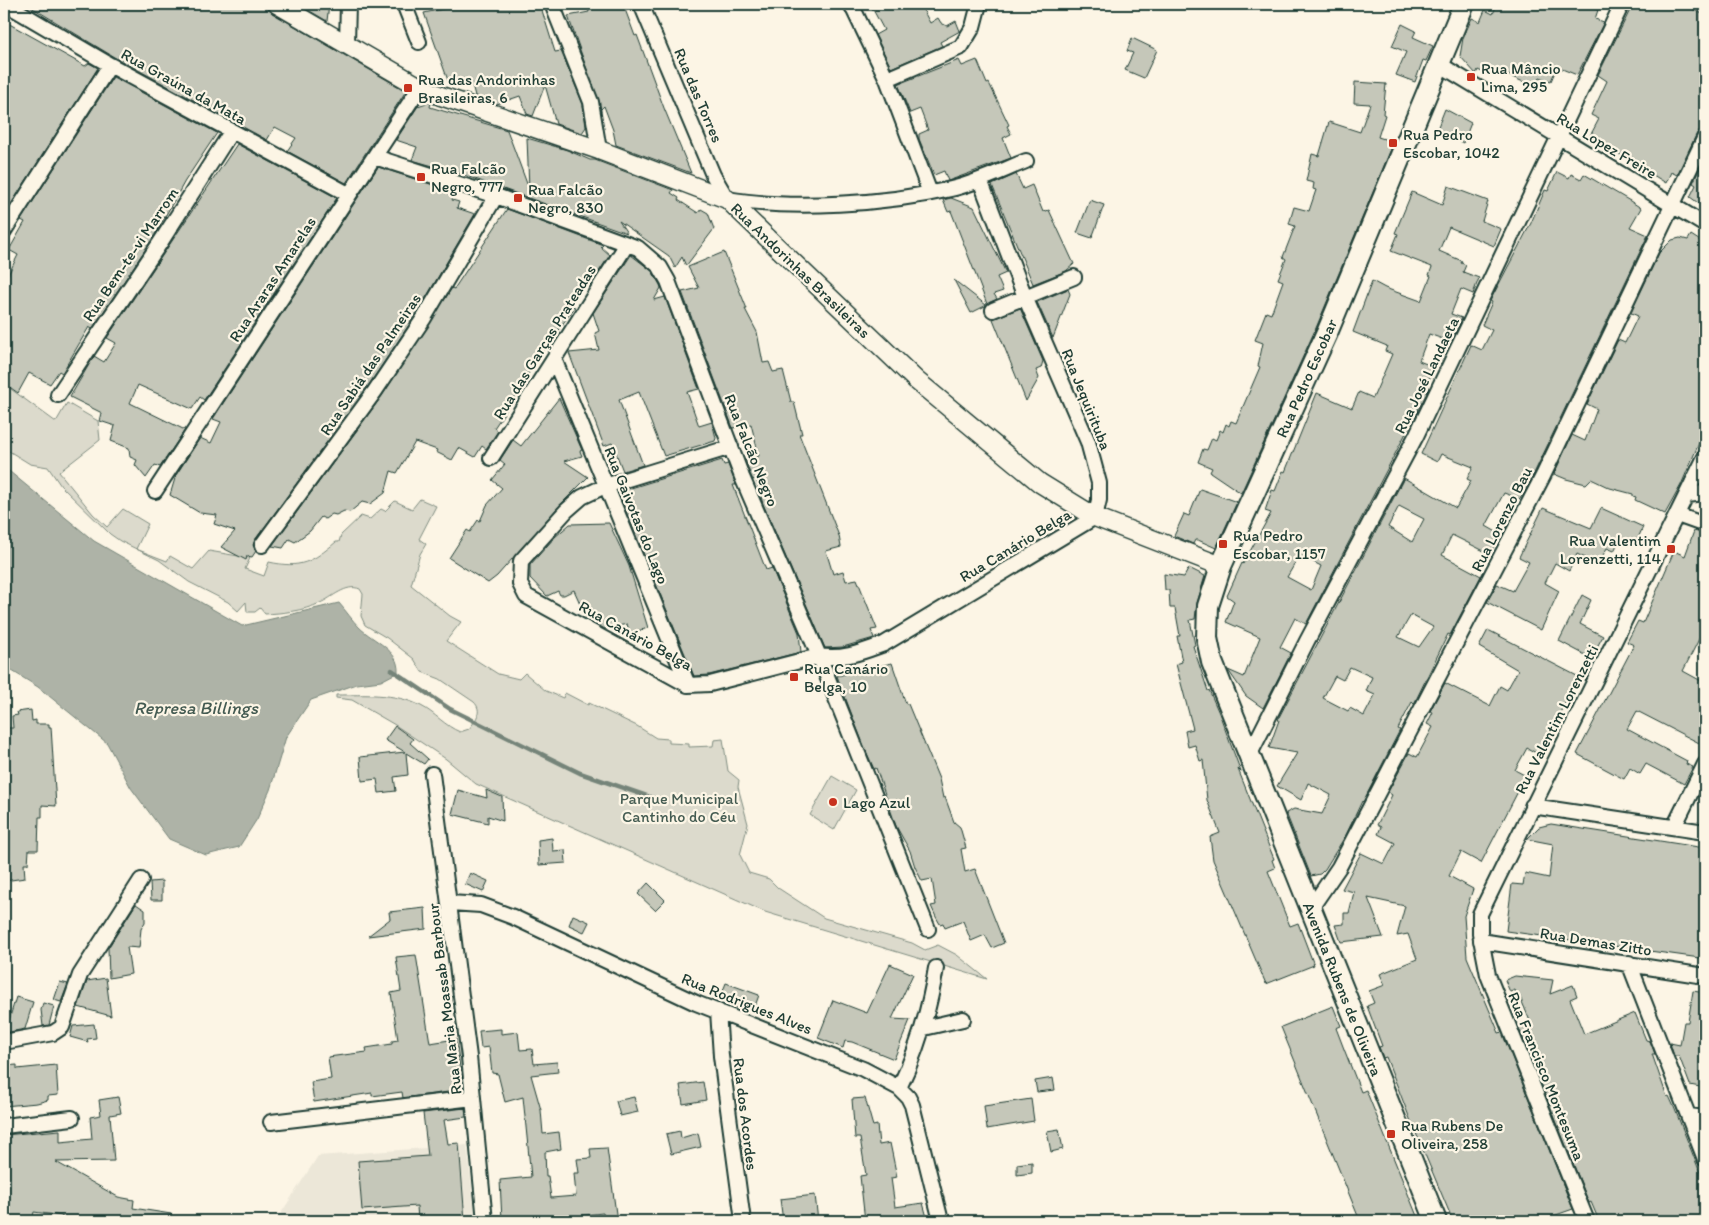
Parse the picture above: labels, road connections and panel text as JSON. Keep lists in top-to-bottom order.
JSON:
{
  "streets": {
    "main road": ["Rua Pedro Escobar", "Avenida Rubens de Oliveira"],
    "street": [
      "Rua Graúna da Mata",
      "Rua das Torres",
      "Rua Lopez Freire",
      "Rua Bem-te-vi Marrom",
      "Rua Andorinhas Brasileiras",
      "Rua Araras Amarelas",
      "Rua das Garças Prateadas",
      "Rua Sabiá das Palmeiras",
      "Rua José Landaeta",
      "Rua Jequirituba",
      "Rua Falcão Negro",
      "Rua Gaivotas do Lago",
      "Rua Lorenzo Bau",
      "Rua Canário Belga",
      "Rua Valentim Lorenzetti",
      "Rua Demas Zitto",
      "Rua Maria Moassab Barbour",
      "Rua Rodrigues Alves",
      "Rua Francisco Montesuma",
      "Rua dos Acordes"
    ]
  },
  "crossings": [
    ["Rua Graúna da Mata", "Rua Bem-te-vi Marrom"],
    ["Rua Graúna da Mata", "Rua Araras Amarelas"],
    ["Rua das Torres", "Rua Andorinhas Brasileiras"],
    ["Rua Lopez Freire", "Rua José Landaeta"],
    ["Rua Lopez Freire", "Rua Pedro Escobar"],
    ["Rua Lopez Freire", "Rua Lorenzo Bau"],
    ["Rua Andorinhas Brasileiras", "Rua Araras Amarelas"],
    ["Rua Andorinhas Brasileiras", "Rua Pedro Escobar"],
    ["Rua Andorinhas Brasileiras", "Rua Jequirituba"],
    ["Rua Andorinhas Brasileiras", "Rua Canário Belga"],
    ["Rua Araras Amarelas", "Rua Falcão Negro"],
    ["Rua das Garças Prateadas", "Rua Falcão Negro"],
    ["Rua das Garças Prateadas", "Rua Gaivotas do Lago"],
    ["Rua Sabiá das Palmeiras", "Rua Falcão Negro"],
    ["Rua José Landaeta", "Rua Pedro Escobar"],
    ["Rua José Landaeta", "Avenida Rubens de Oliveira"],
    ["Rua Pedro Escobar", "Avenida Rubens de Oliveira"],
    ["Rua Jequirituba", "Rua Canário Belga"],
    ["Rua Falcão Negro", "Rua Canário Belga"],
    ["Rua Gaivotas do Lago", "Rua Canário Belga"],
    ["Rua Lorenzo Bau", "Avenida Rubens de Oliveira"],
    ["Rua Valentim Lorenzetti", "Rua Demas Zitto"],
    ["Rua Valentim Lorenzetti", "Rua Francisco Montesuma"],
    ["Rua Demas Zitto", "Rua Francisco Montesuma"],
    ["Rua Maria Moassab Barbour", "Rua Rodrigues Alves"],
    ["Rua Rodrigues Alves", "Rua dos Acordes"]
  ],
  "water": ["Represa Billings"],
  "parks": ["Parque Municipal Cantinho do Céu"],
  "places": {
    "transit": [
      "Rua Mâncio Lima, 295",
      "Rua das Andorinhas Brasileiras, 6",
      "Rua Pedro Escobar, 1042",
      "Rua Falcão Negro, 777",
      "Rua Falcão Negro, 830",
      "Rua Pedro Escobar, 1157",
      "Rua Valentim Lorenzetti, 114",
      "Rua Canário Belga, 10",
      "Rua Rubens De Oliveira, 258"
    ],
    "other": ["Lago Azul"]
  }
}
